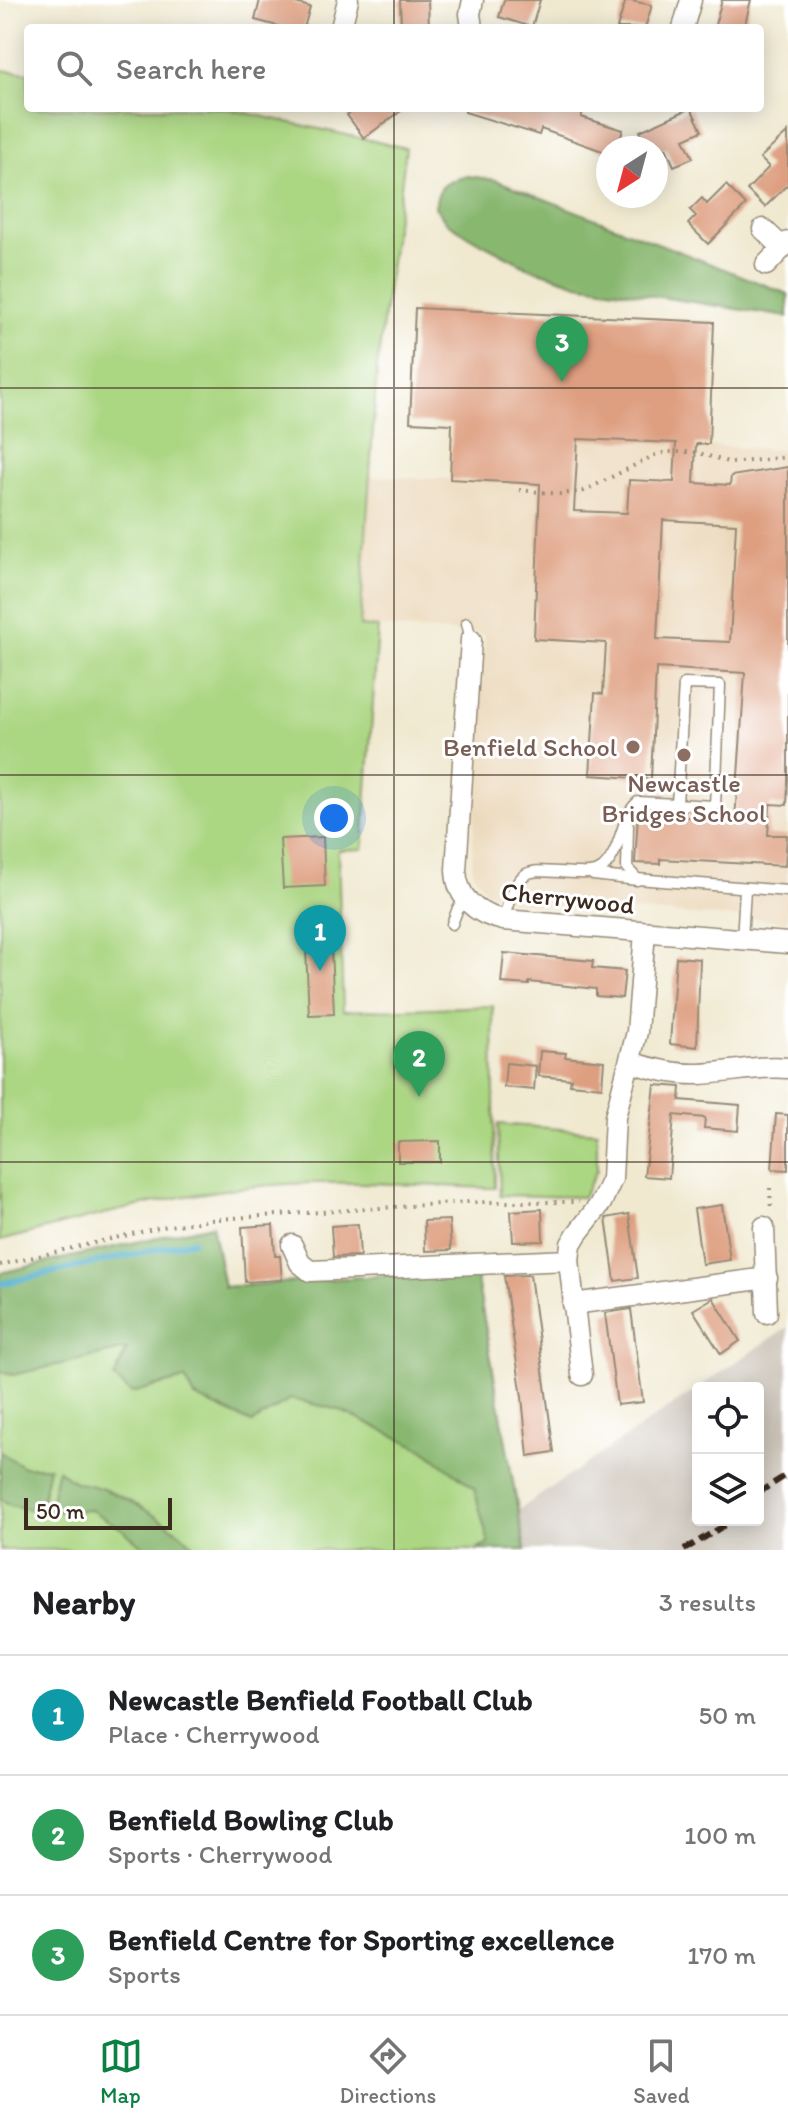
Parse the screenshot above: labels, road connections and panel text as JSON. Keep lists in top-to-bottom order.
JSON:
{
  "streets": {
    "street": ["Cherrywood"]
  },
  "places": ["Benfield School", "Newcastle Bridges School"],
  "scale_bar": "50 m",
  "north": "bottom left",
  "page": {
    "search": "Search here",
    "pins": ["3", "1", "2"],
    "scale": "50 m",
    "heading": ["Nearby", "3 results"],
    "list": [
      {
        "mark": "1",
        "name": "Newcastle Benfield Football Club",
        "note": "Place · Cherrywood",
        "value": "50 m"
      },
      {
        "mark": "2",
        "name": "Benfield Bowling Club",
        "note": "Sports · Cherrywood",
        "value": "100 m"
      },
      {
        "mark": "3",
        "name": "Benfield Centre for Sporting excellence",
        "note": "Sports",
        "value": "170 m"
      }
    ],
    "nav": ["Map", "Directions", "Saved"]
  }
}
